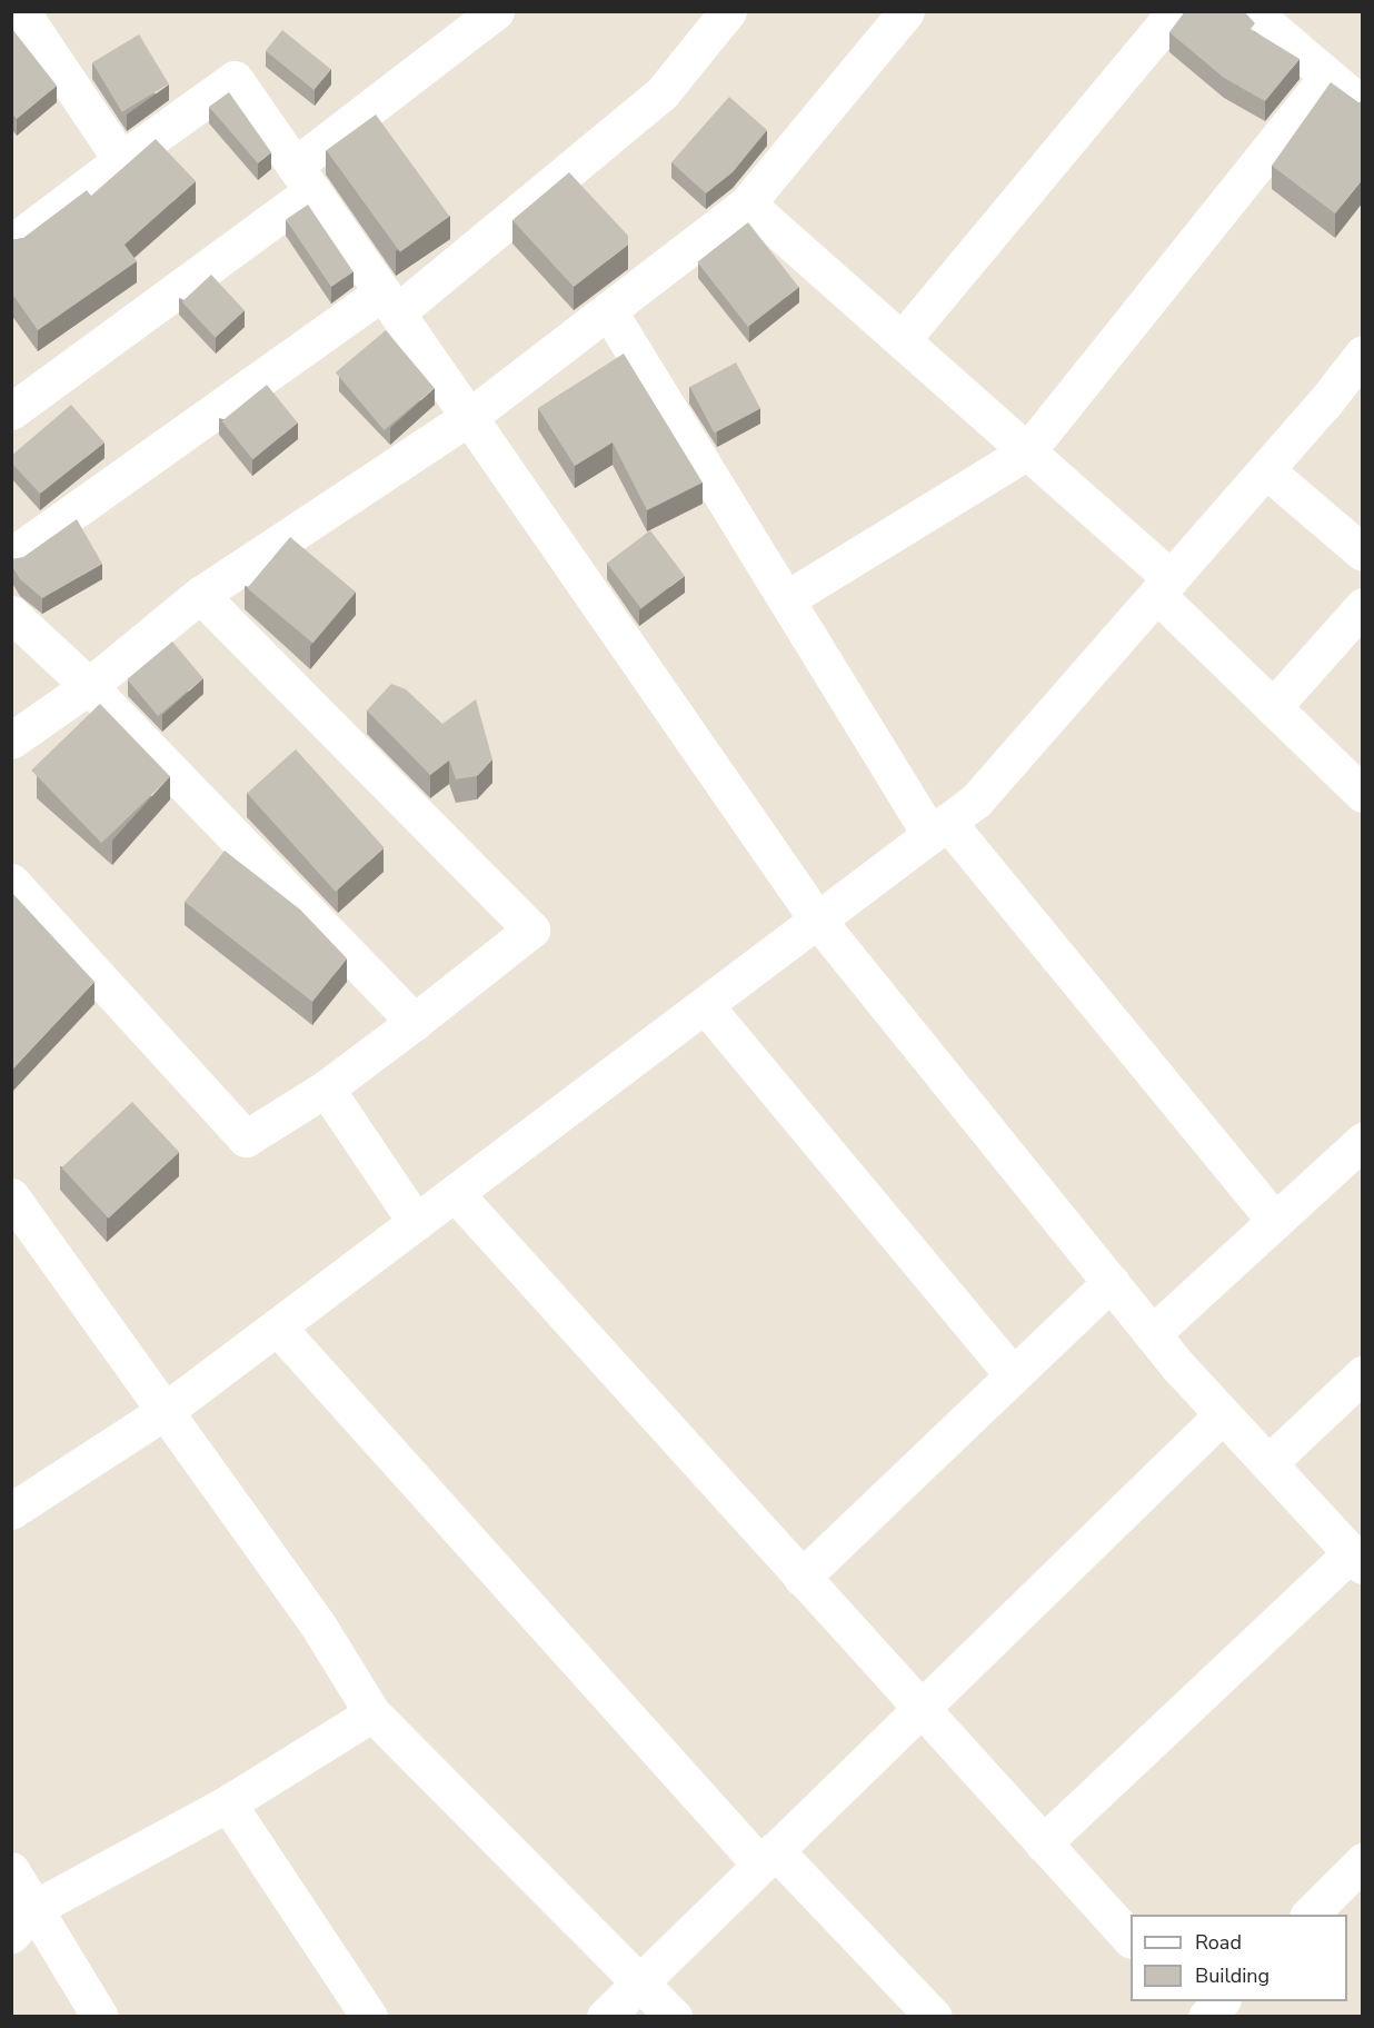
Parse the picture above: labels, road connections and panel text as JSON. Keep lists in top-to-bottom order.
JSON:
{
  "legend": ["Road", "Building"]
}
